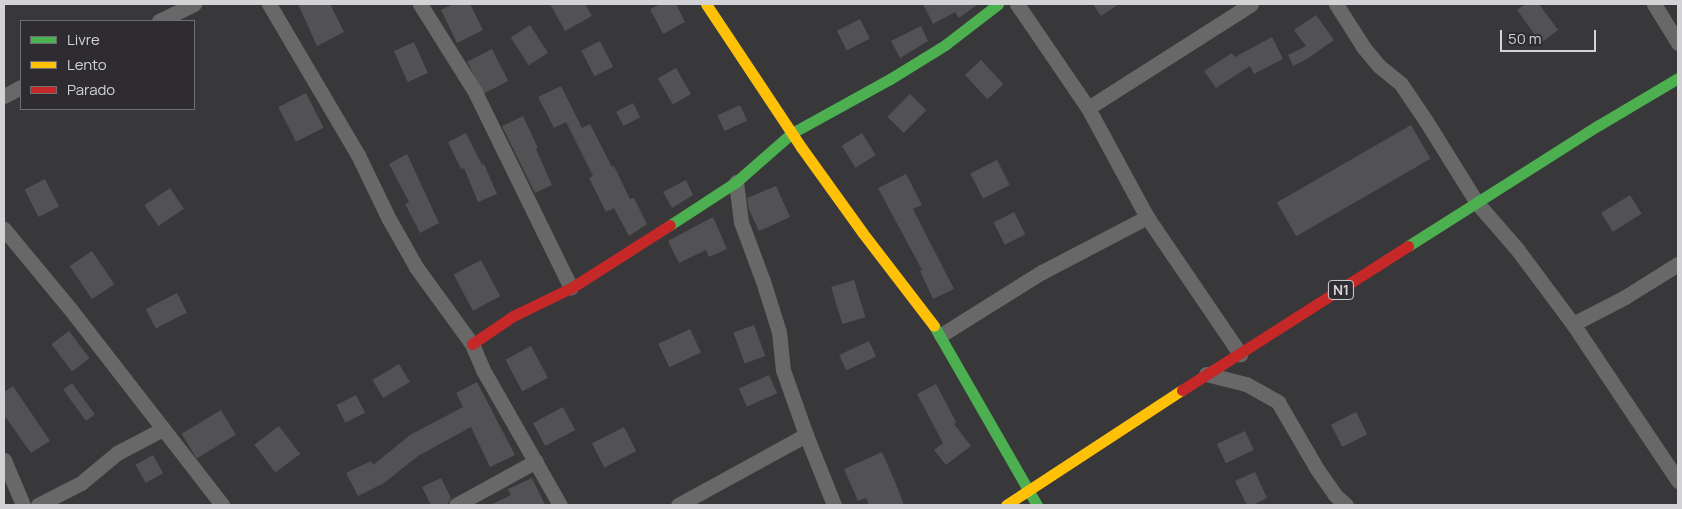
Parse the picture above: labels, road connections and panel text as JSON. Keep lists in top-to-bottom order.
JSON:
{
  "streets": {
    "street": ["N1"]
  },
  "legend": ["Livre", "Lento", "Parado"],
  "scale_bar": "50 m"
}
